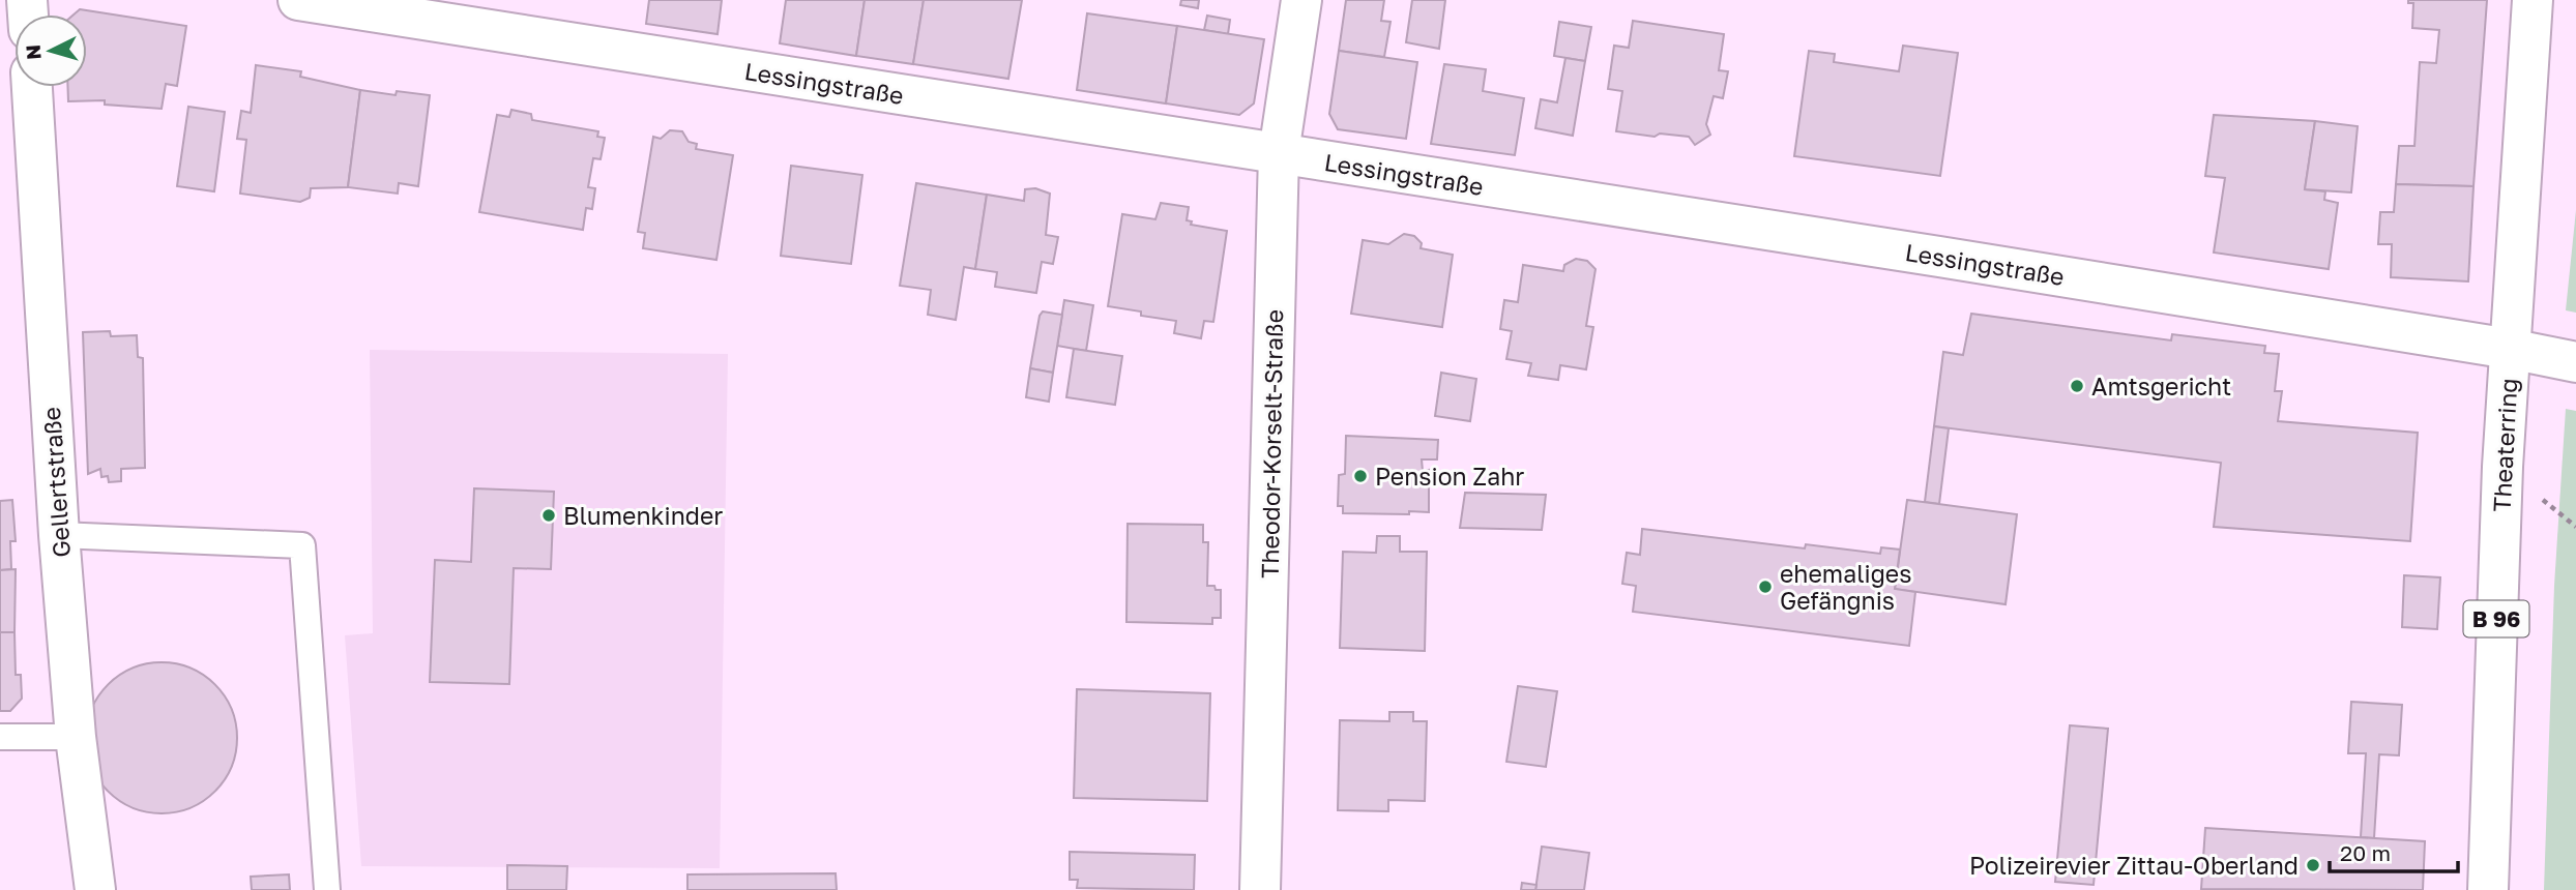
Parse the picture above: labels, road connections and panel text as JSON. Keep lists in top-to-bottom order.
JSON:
{
  "streets": {
    "street": [
      "Lessingstraße",
      "Theodor-Korselt-Straße",
      "Theaterring",
      "Gellertstraße",
      "B 96"
    ]
  },
  "crossings": [
    ["Lessingstraße", "Theodor-Korselt-Straße"],
    ["Lessingstraße", "Theaterring"]
  ],
  "places": [
    "Amtsgericht",
    "Pension Zahr",
    "Blumenkinder",
    "ehemaliges Gefängnis",
    "Polizeirevier Zittau-Oberland"
  ],
  "scale_bar": "20 m",
  "north": "left"
}
